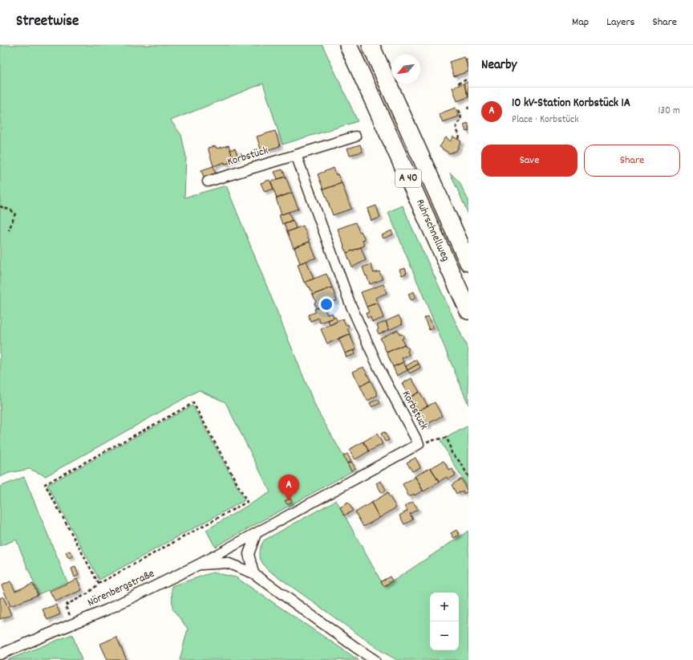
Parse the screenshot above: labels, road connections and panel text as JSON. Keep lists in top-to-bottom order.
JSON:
{
  "streets": {
    "highway": ["A 40", "Ruhrschnellweg"],
    "street": ["Korbstück", "Nörenbergstraße"]
  },
  "crossings": [
    ["Korbstück", "Nörenbergstraße"]
  ],
  "north": "bottom left",
  "page": {
    "header": "Streetwise",
    "nav": ["Map", "Layers", "Share"],
    "heading": "Nearby",
    "list": [
      {
        "mark": "A",
        "name": "10 kV-Station Korbstück 1A",
        "note": "Place · Korbstück",
        "value": "130 m"
      }
    ],
    "buttons": ["Save", "Share"],
    "pins": "A",
    "map_buttons": ["+", "−"]
  }
}
